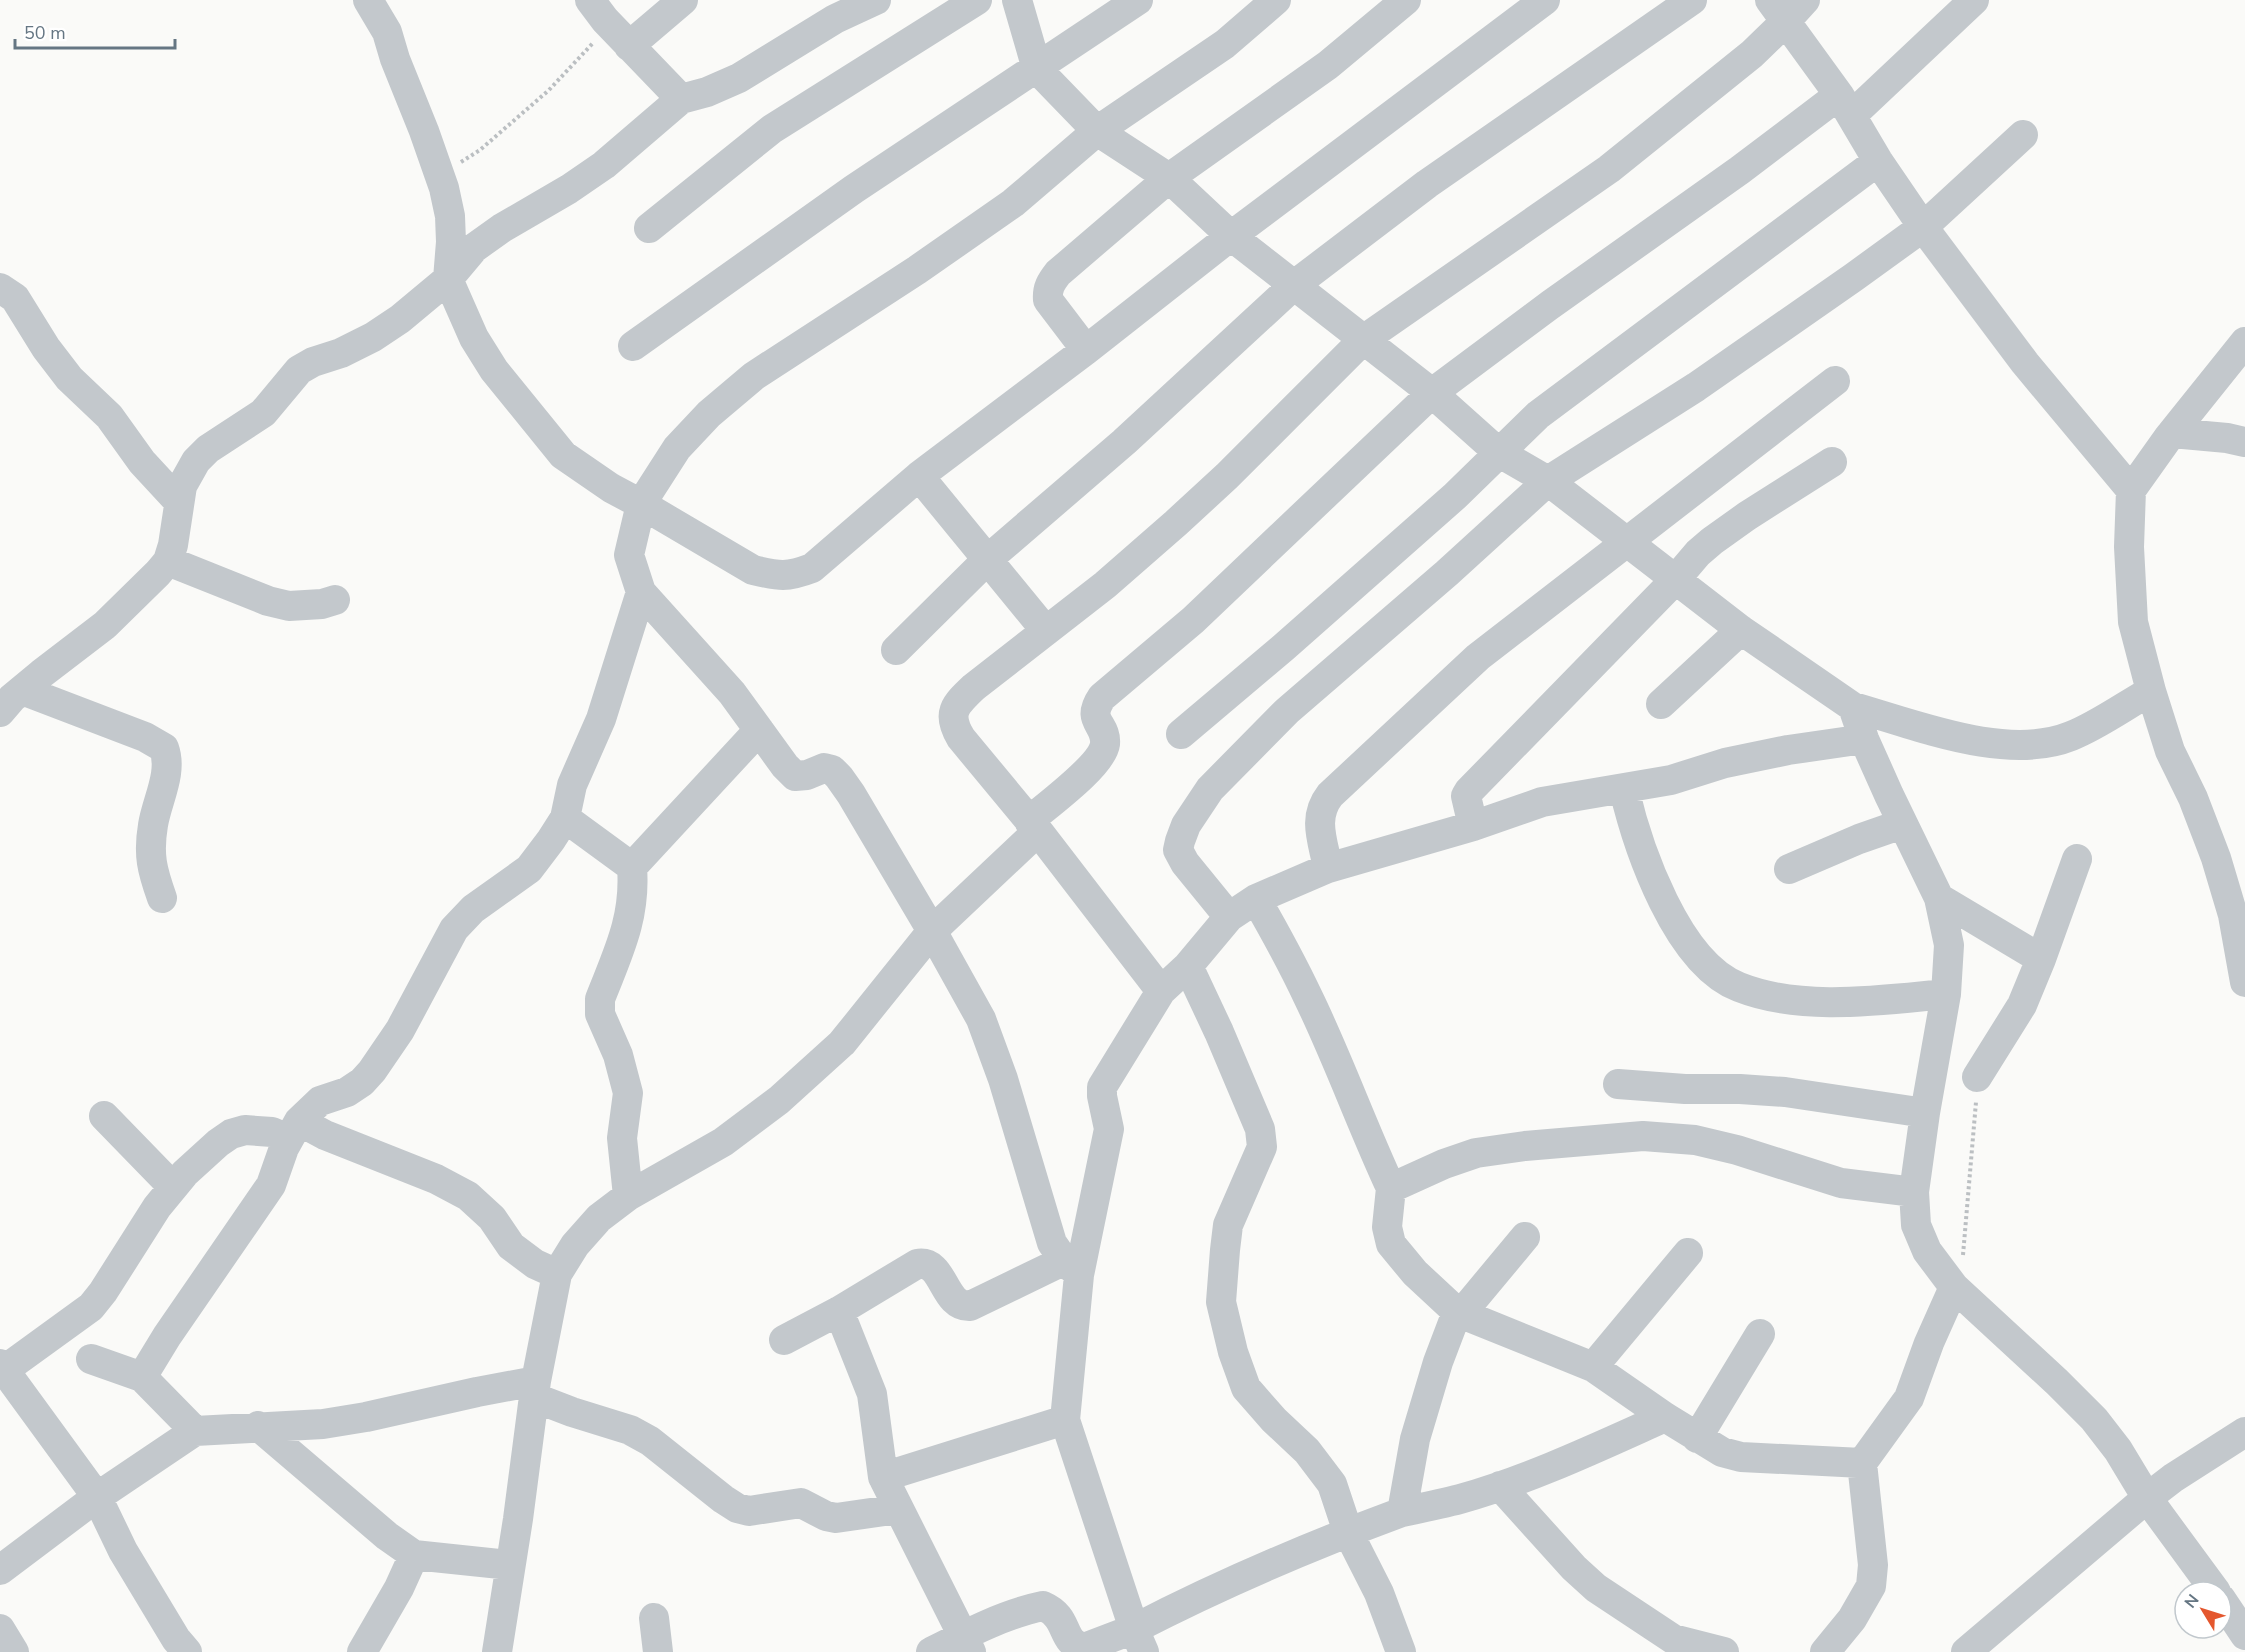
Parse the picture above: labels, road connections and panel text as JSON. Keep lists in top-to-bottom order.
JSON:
{
  "scale_bar": "50 m",
  "north": "top left"
}
